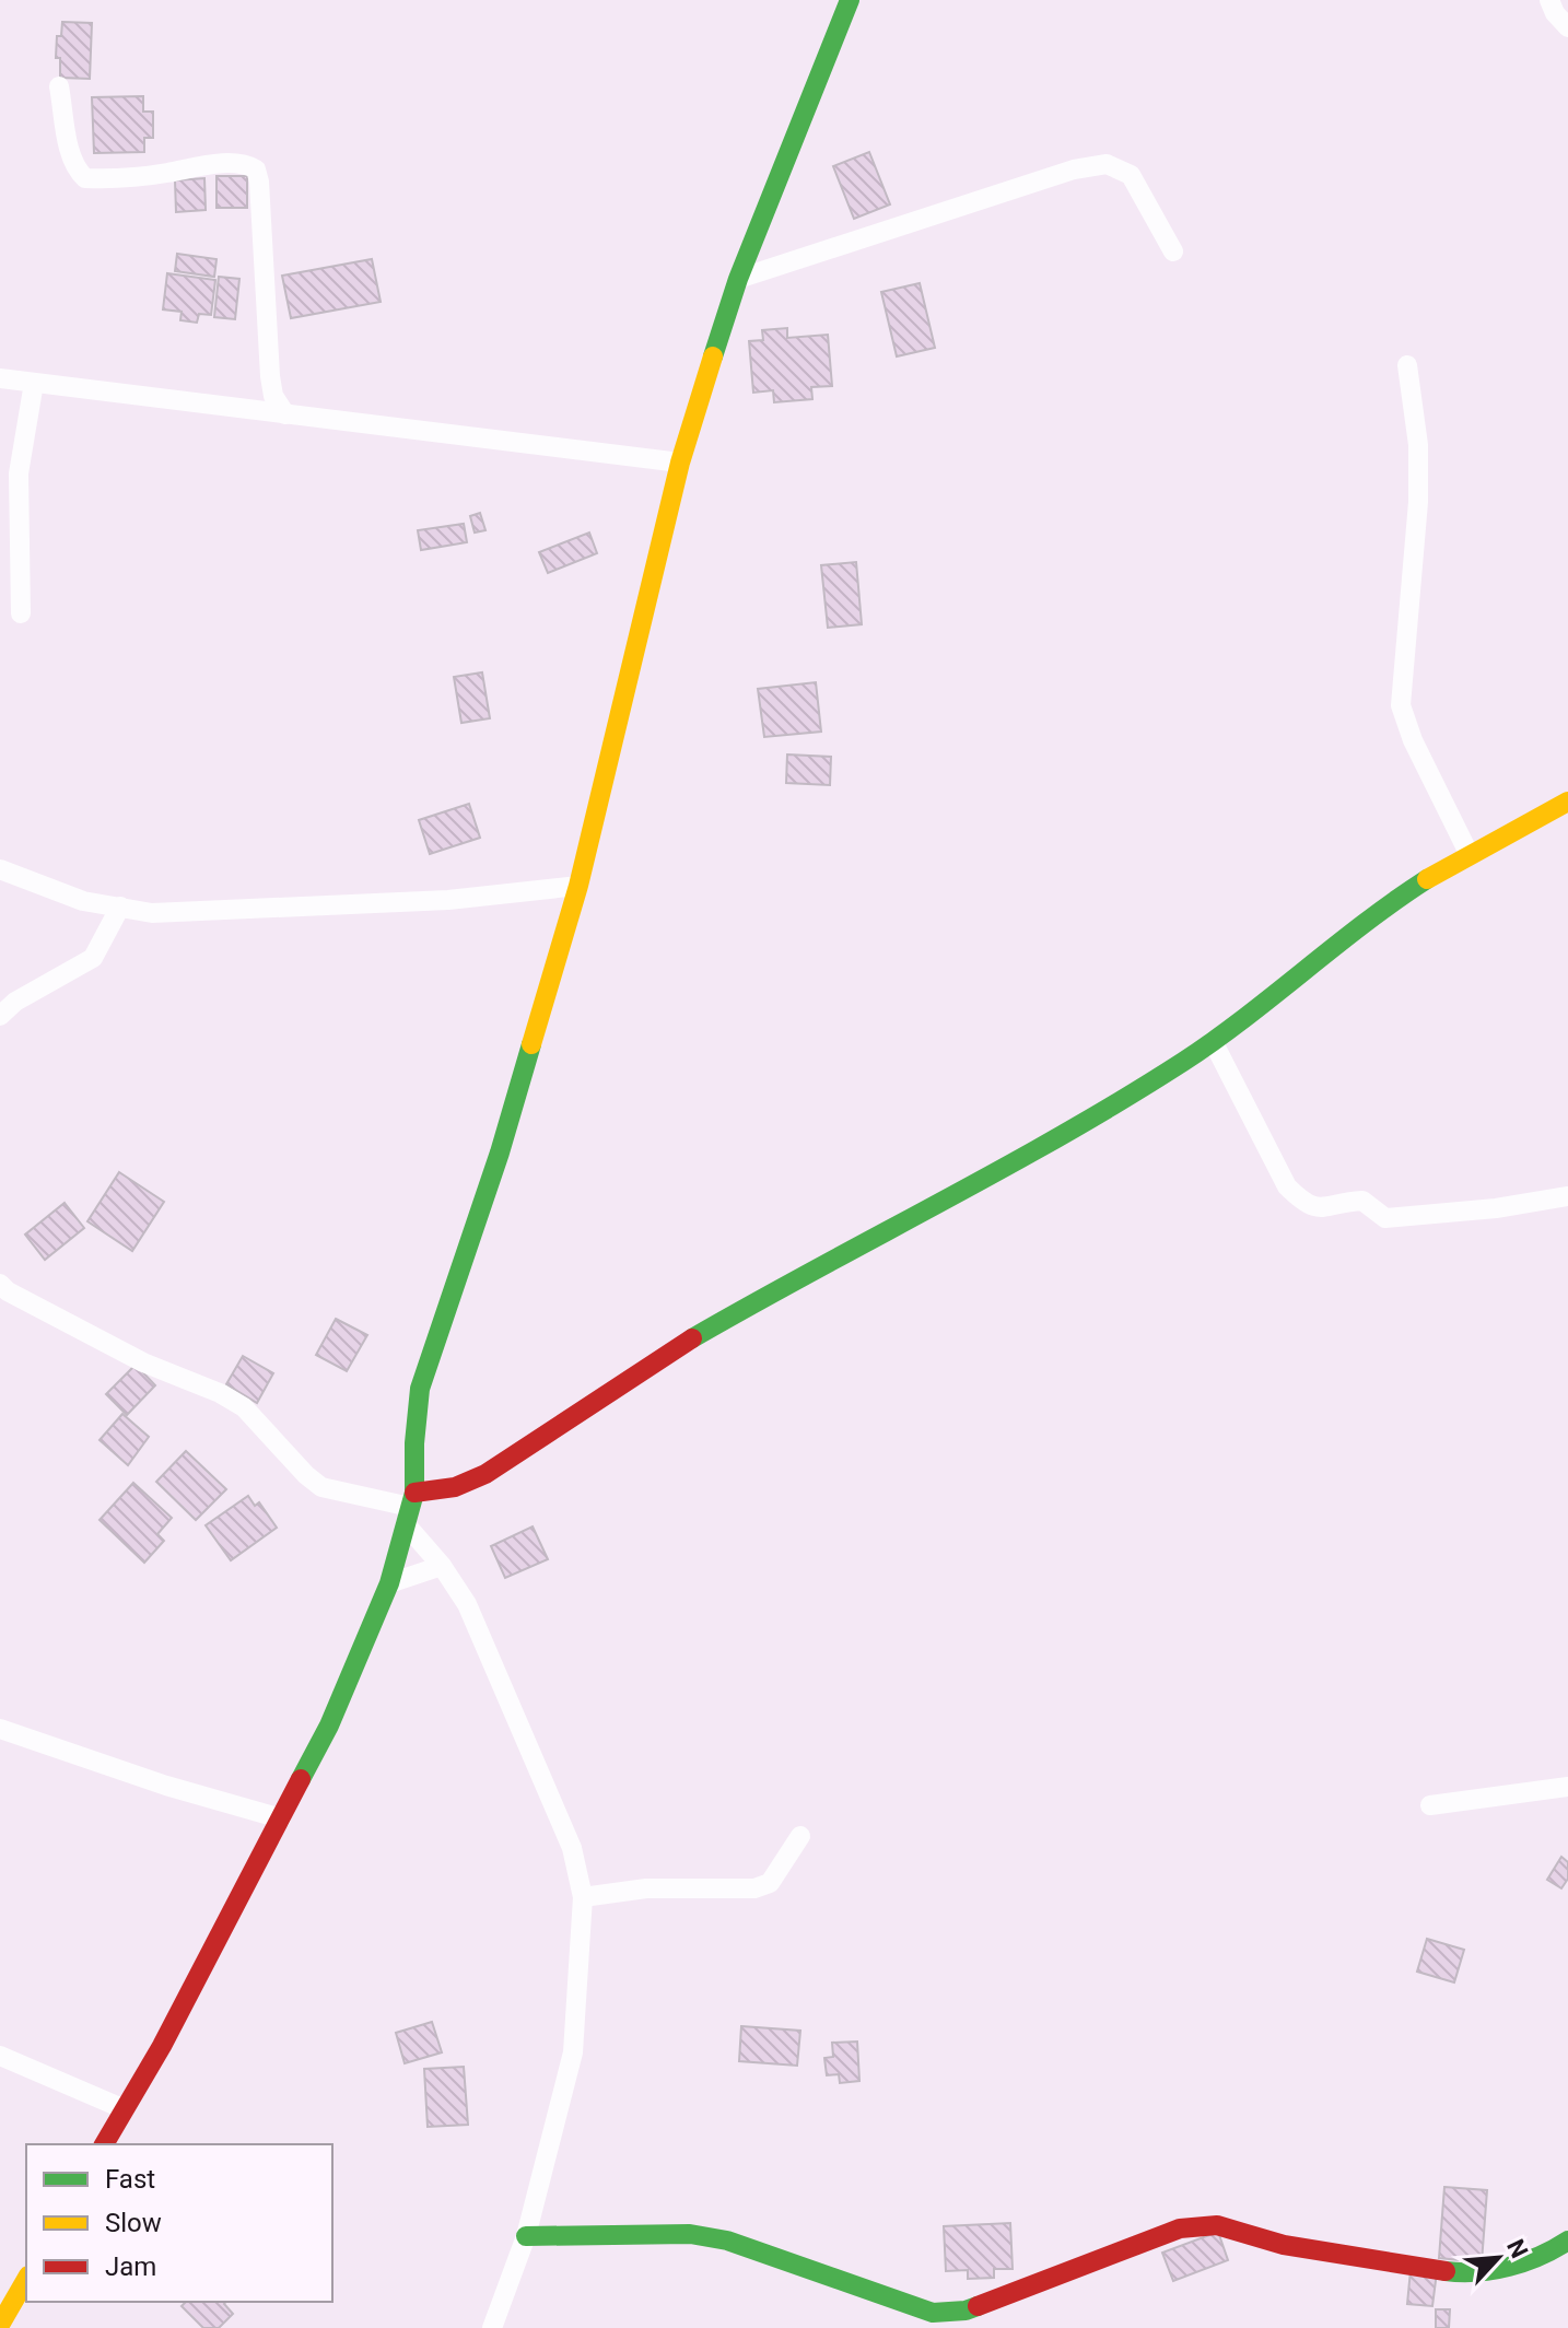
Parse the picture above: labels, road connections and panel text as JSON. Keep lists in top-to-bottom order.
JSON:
{
  "legend": ["Fast", "Slow", "Jam"],
  "north": "top right"
}
